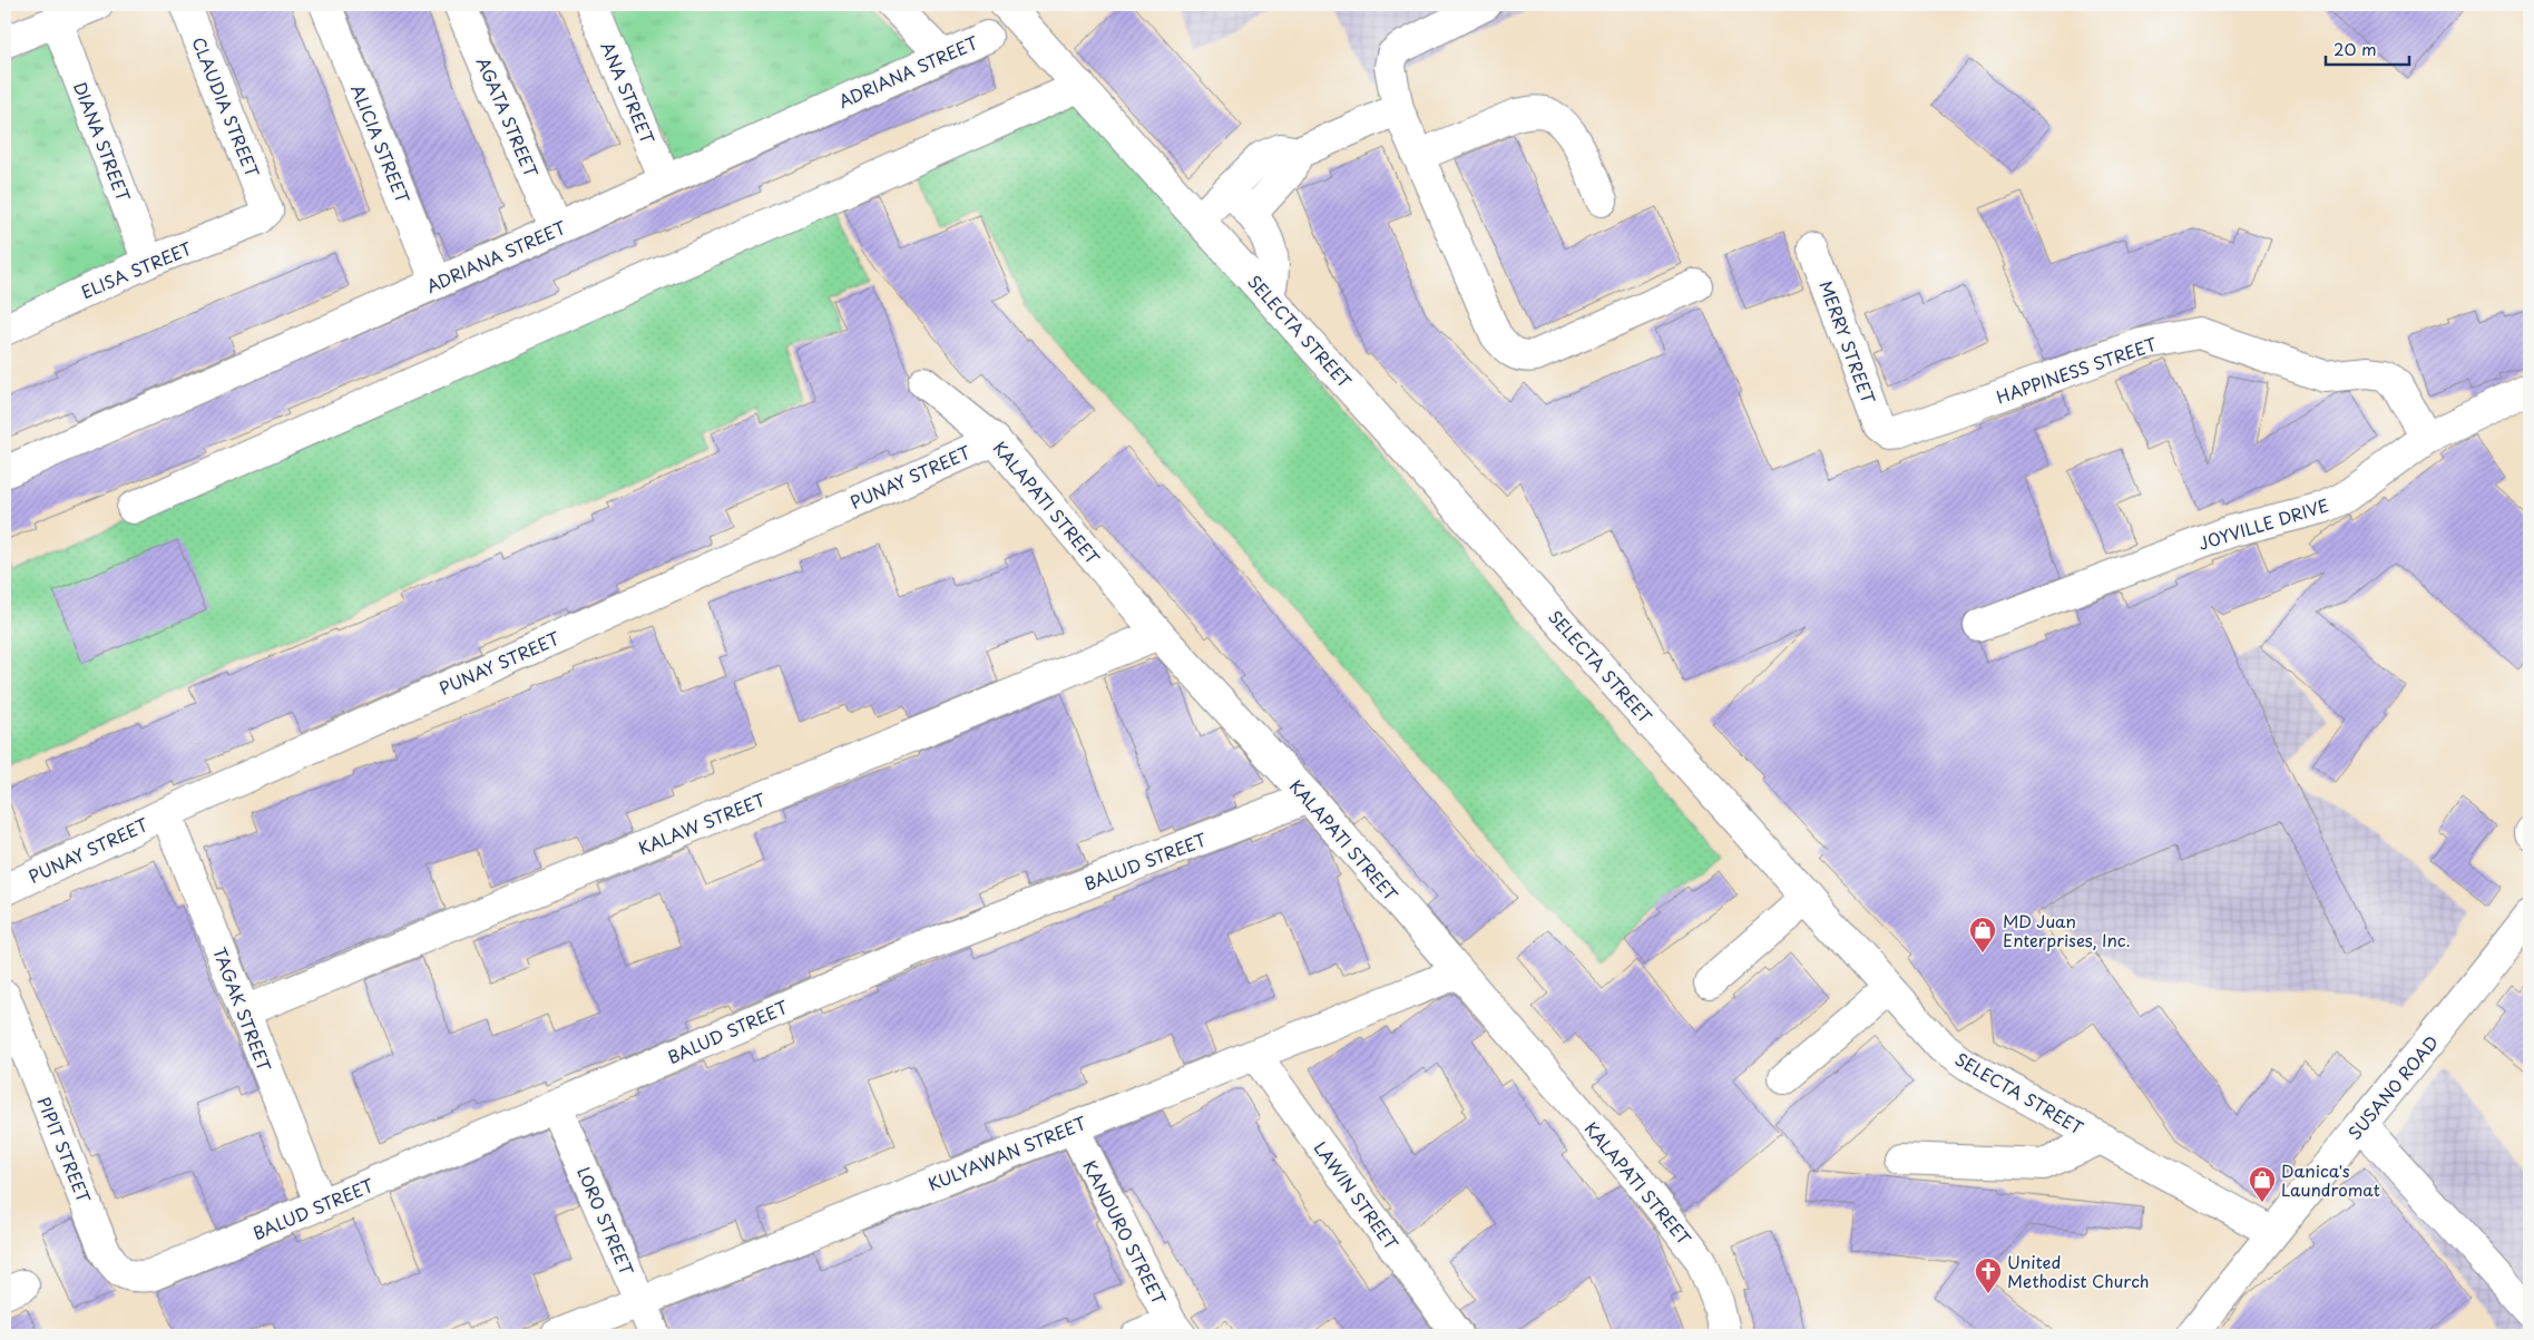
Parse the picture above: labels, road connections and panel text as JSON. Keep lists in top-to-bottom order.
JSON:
{
  "streets": {
    "street": [
      "ADRIANA STREET",
      "ANA STREET",
      "CLAUDIA STREET",
      "AGATA STREET",
      "DIANA STREET",
      "ALICIA STREET",
      "ELISA STREET",
      "SELECTA STREET",
      "MERRY STREET",
      "HAPPINESS STREET",
      "PUNAY STREET",
      "KALAPATI STREET",
      "JOYVILLE DRIVE",
      "KALAW STREET",
      "BALUD STREET",
      "TAGAK STREET",
      "SUSANO ROAD",
      "PIPIT STREET",
      "KULYAWAN STREET",
      "LAWIN STREET",
      "LORO STREET",
      "KANDURO STREET"
    ]
  },
  "crossings": [
    ["ADRIANA STREET", "ANA STREET"],
    ["ADRIANA STREET", "AGATA STREET"],
    ["ADRIANA STREET", "ALICIA STREET"],
    ["CLAUDIA STREET", "ELISA STREET"],
    ["DIANA STREET", "ELISA STREET"],
    ["SELECTA STREET", "SUSANO ROAD"],
    ["MERRY STREET", "HAPPINESS STREET"],
    ["HAPPINESS STREET", "JOYVILLE DRIVE"],
    ["PUNAY STREET", "KALAPATI STREET"],
    ["PUNAY STREET", "TAGAK STREET"],
    ["KALAPATI STREET", "KALAW STREET"],
    ["KALAPATI STREET", "BALUD STREET"],
    ["KALAPATI STREET", "KULYAWAN STREET"],
    ["KALAW STREET", "TAGAK STREET"],
    ["BALUD STREET", "TAGAK STREET"],
    ["BALUD STREET", "PIPIT STREET"],
    ["BALUD STREET", "LORO STREET"],
    ["KULYAWAN STREET", "LAWIN STREET"],
    ["KULYAWAN STREET", "LORO STREET"],
    ["KULYAWAN STREET", "KANDURO STREET"]
  ],
  "places": {
    "shop": ["MD Juan Enterprises, Inc.", "Danica's Laundromat"],
    "church": ["United Methodist Church"]
  },
  "scale_bar": "20 m"
}
